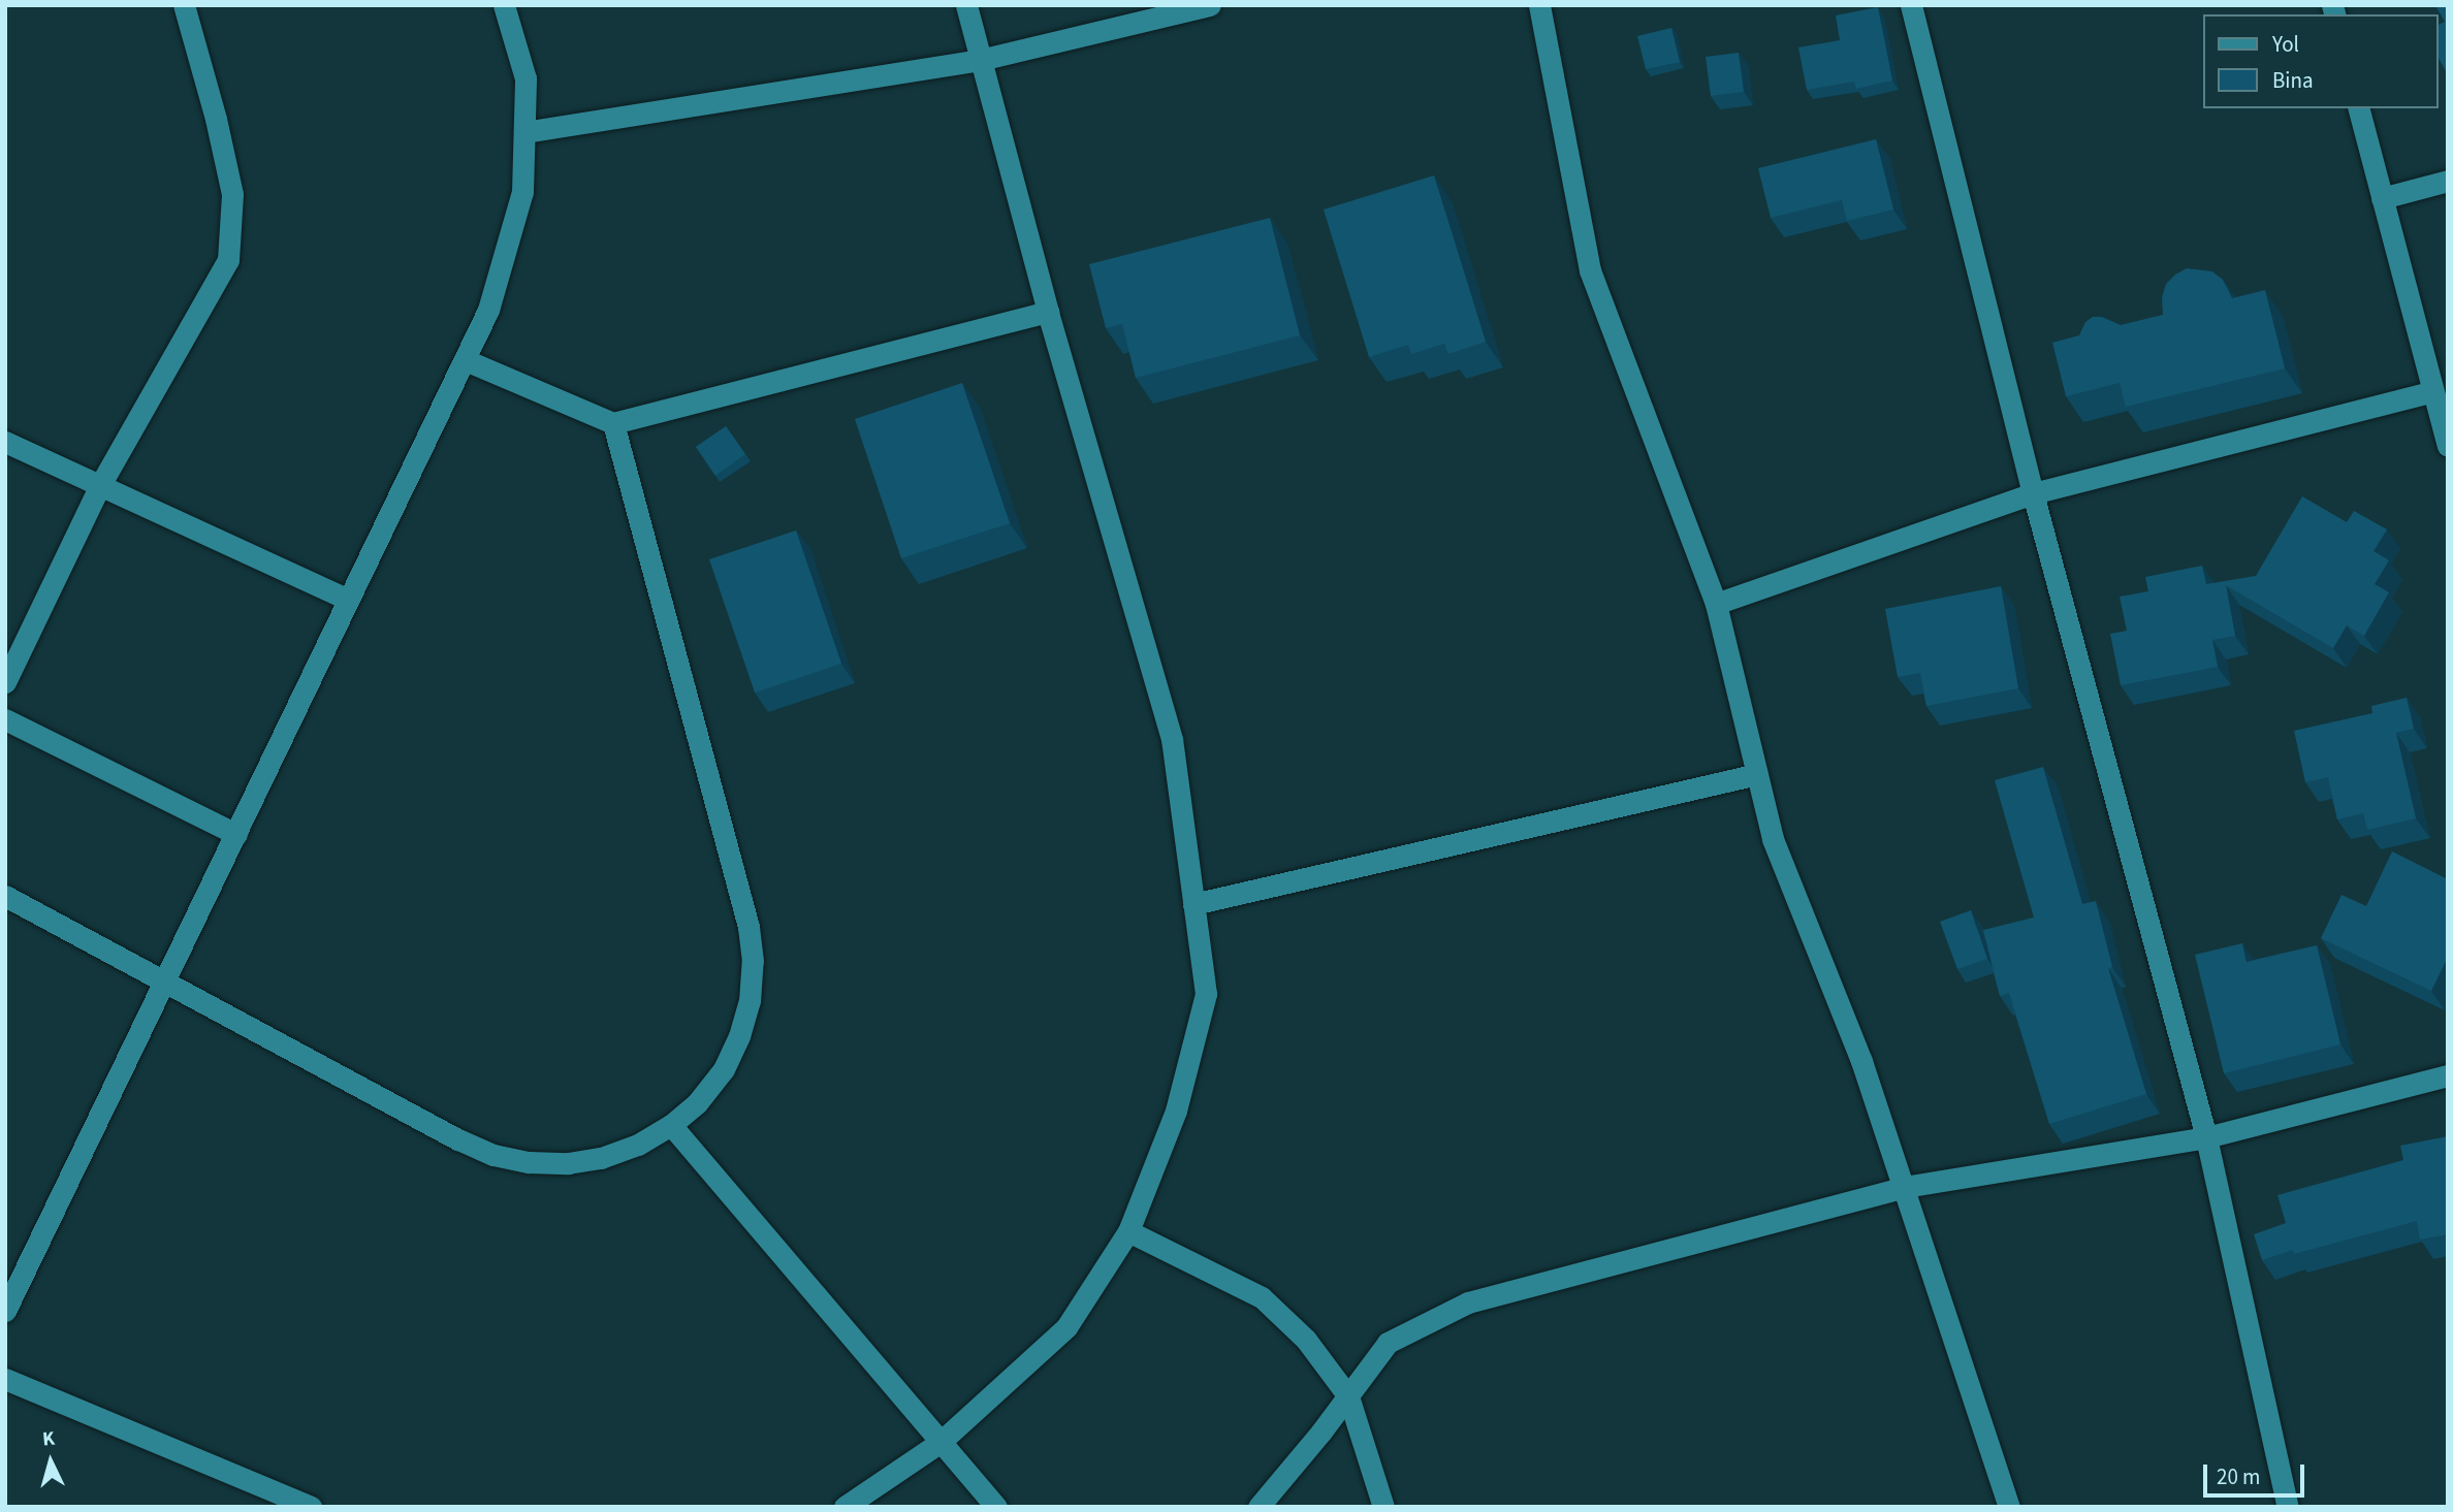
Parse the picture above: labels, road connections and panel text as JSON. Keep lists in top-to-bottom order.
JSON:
{
  "legend": ["Yol", "Bina"],
  "scale_bar": "20 m",
  "north": "top"
}
